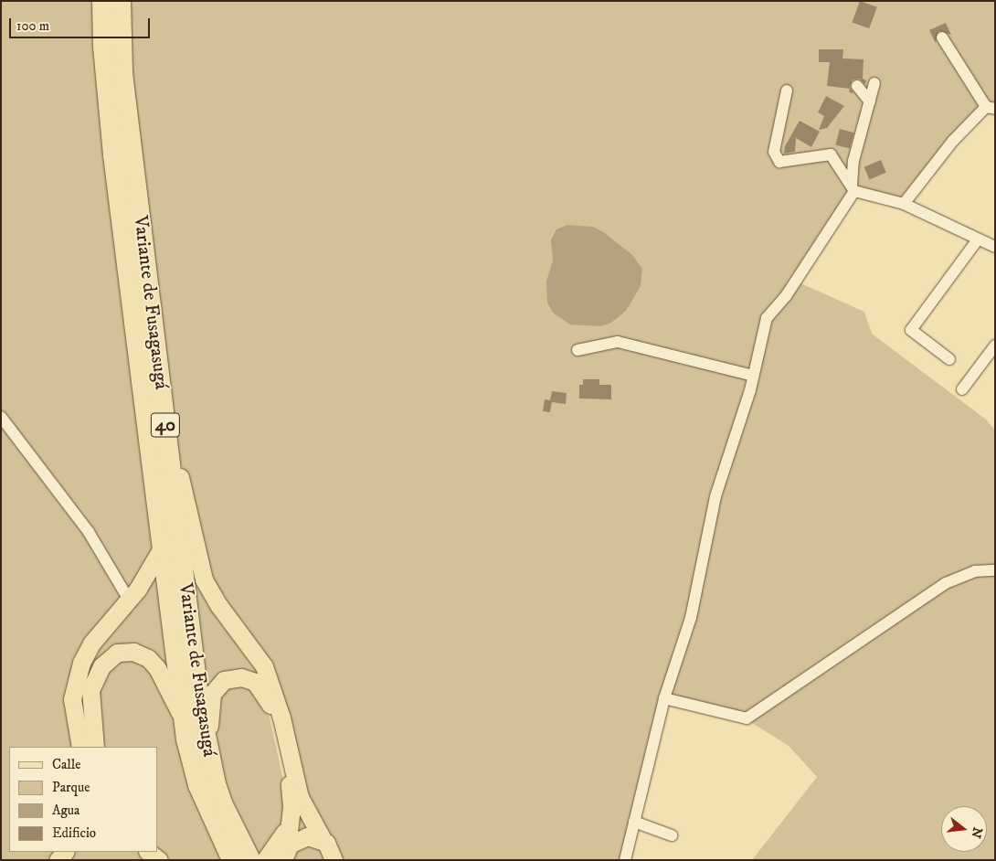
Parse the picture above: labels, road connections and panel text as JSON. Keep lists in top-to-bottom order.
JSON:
{
  "streets": {
    "highway": ["Variante de Fusagasugá", "40"]
  },
  "crossings": [
    ["Variante de Fusagasugá", "40"]
  ],
  "legend": [
    "Calle",
    "Parque",
    "Agua",
    "Edificio"
  ],
  "scale_bar": "100 m",
  "north": "right"
}
